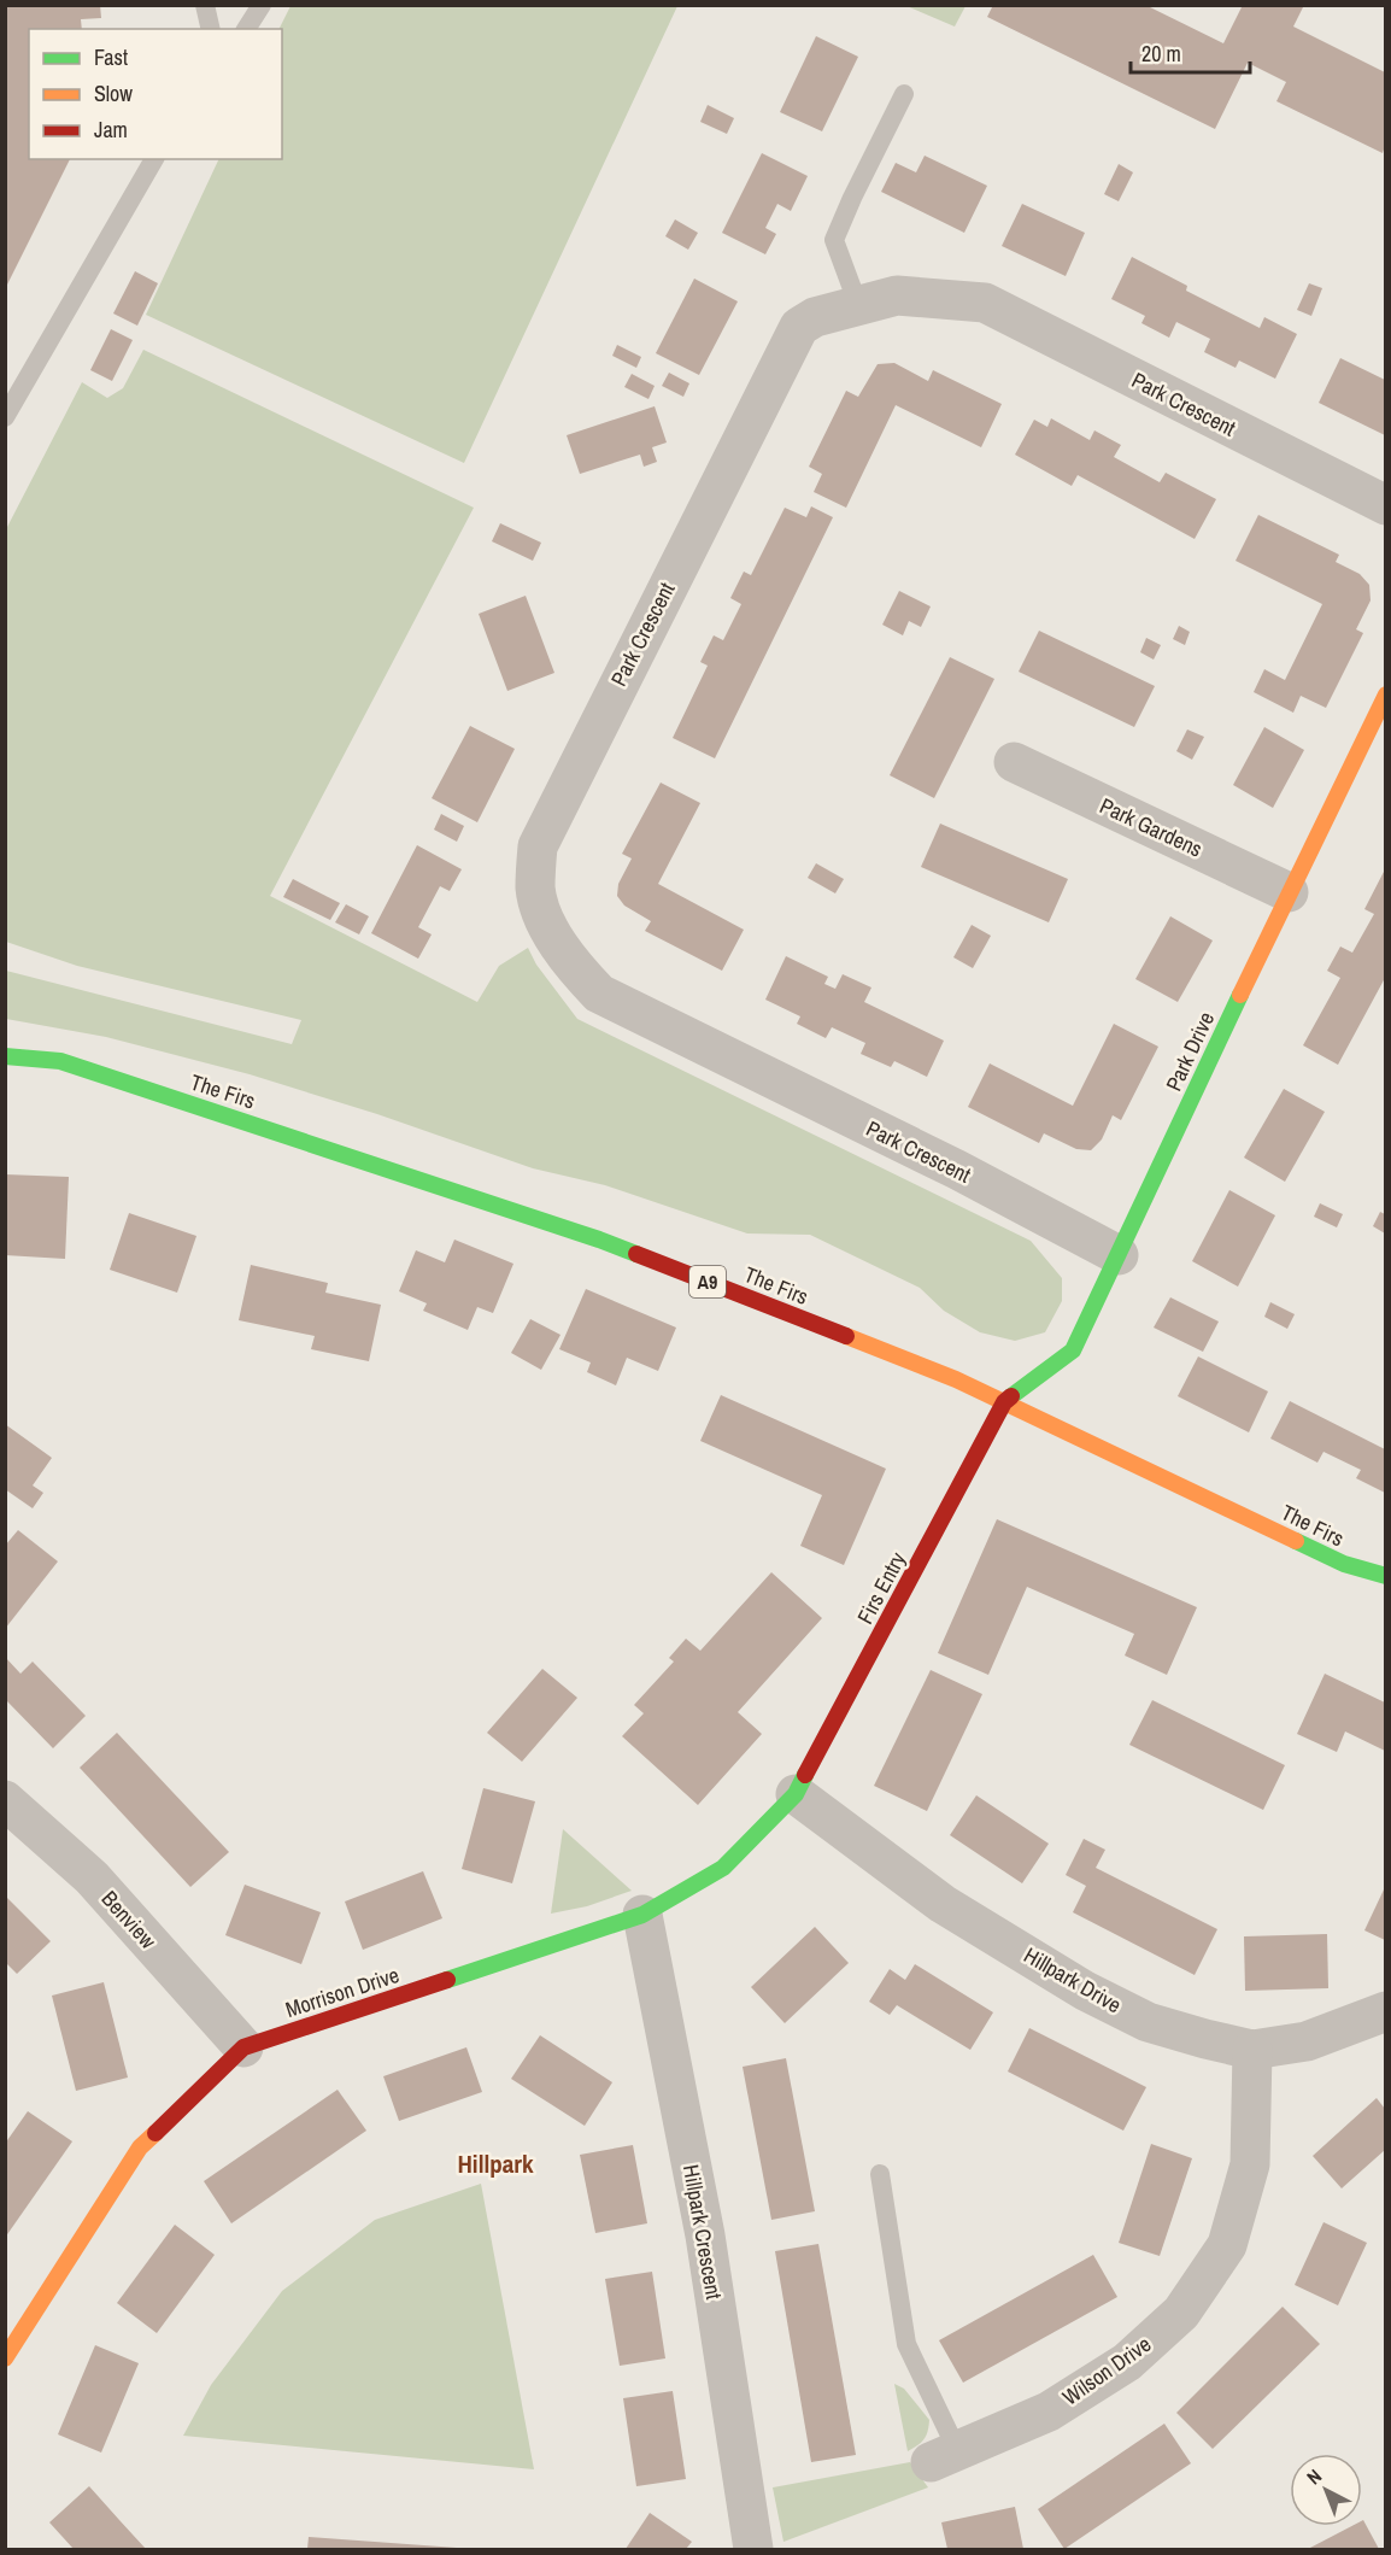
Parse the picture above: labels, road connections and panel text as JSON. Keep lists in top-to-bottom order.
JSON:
{
  "streets": {
    "street": [
      "Park Crescent",
      "Park Gardens",
      "Park Drive",
      "The Firs",
      "A9",
      "Firs Entry",
      "Benview",
      "Hillpark Drive",
      "Morrison Drive",
      "Hillpark Crescent",
      "Wilson Drive"
    ]
  },
  "crossings": [
    ["Park Crescent", "Park Drive"],
    ["Park Gardens", "Park Drive"],
    ["Park Drive", "The Firs"],
    ["Park Drive", "Firs Entry"],
    ["The Firs", "Firs Entry"],
    ["Firs Entry", "Hillpark Drive"],
    ["Firs Entry", "Morrison Drive"],
    ["Benview", "Morrison Drive"],
    ["Hillpark Drive", "Morrison Drive"],
    ["Hillpark Drive", "Wilson Drive"],
    ["Morrison Drive", "Hillpark Crescent"]
  ],
  "districts": ["Hillpark"],
  "legend": ["Fast", "Slow", "Jam"],
  "scale_bar": "20 m",
  "north": "top left"
}
